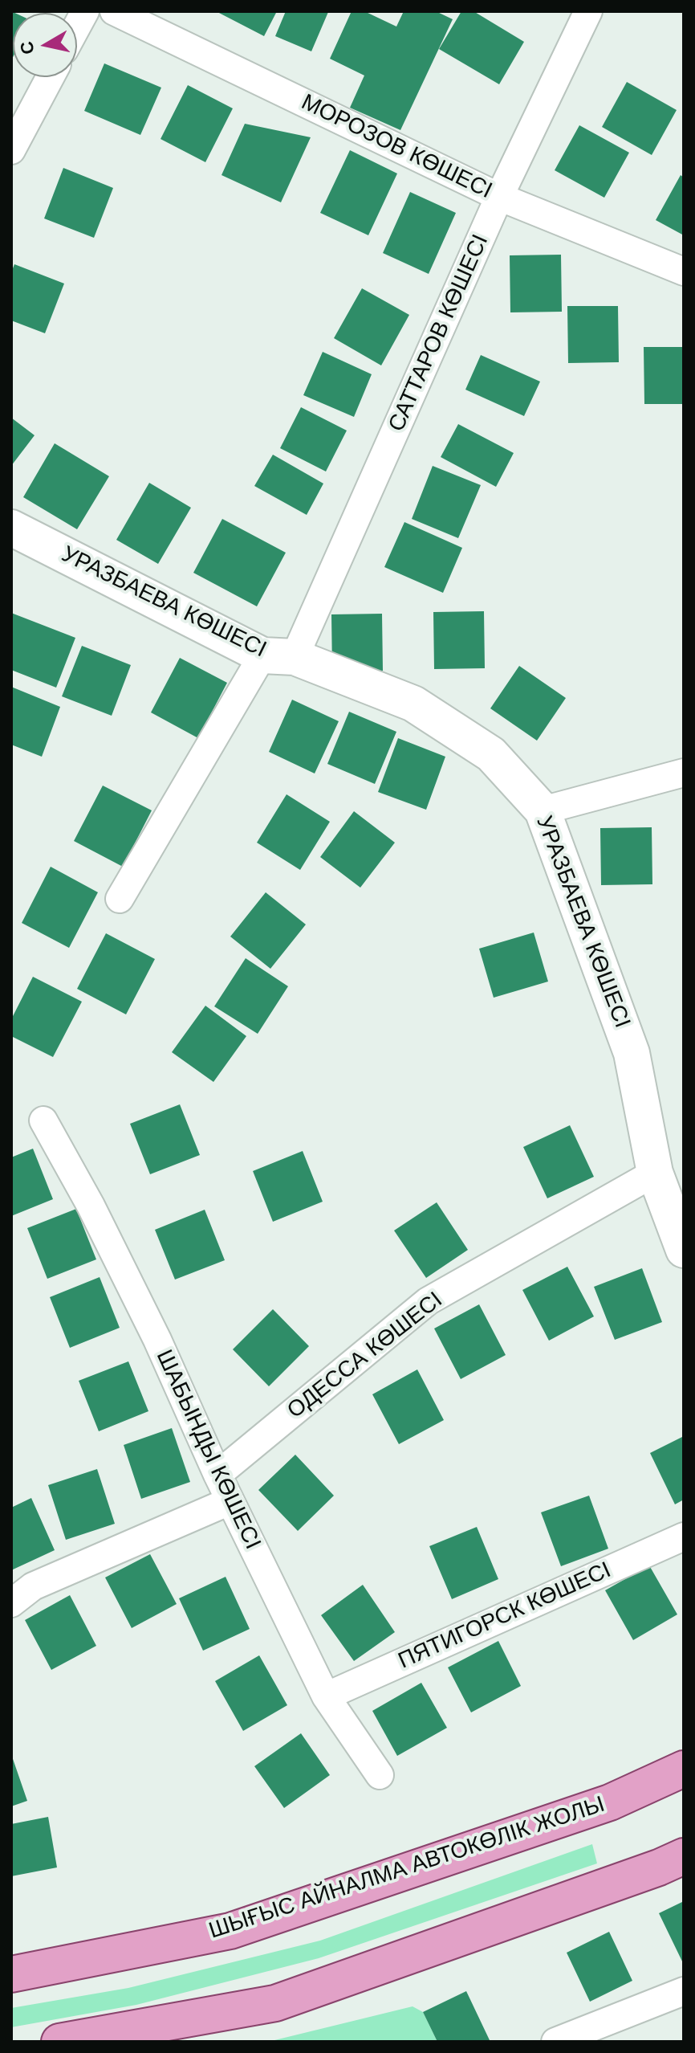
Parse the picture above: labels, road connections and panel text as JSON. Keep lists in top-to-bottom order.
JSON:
{
  "streets": {
    "main road": ["ШЫҒЫС АЙНАЛМА АВТОКӨЛІК ЖОЛЫ"],
    "street": [
      "МОРОЗОВ КӨШЕСІ",
      "САТТАРОВ КӨШЕСІ",
      "УРАЗБАЕВА КӨШЕСІ",
      "ОДЕССА КӨШЕСІ",
      "ШАБЫНДЫ КӨШЕСІ",
      "ПЯТИГОРСК КӨШЕСІ"
    ]
  },
  "crossings": [
    ["МОРОЗОВ КӨШЕСІ", "САТТАРОВ КӨШЕСІ"],
    ["САТТАРОВ КӨШЕСІ", "УРАЗБАЕВА КӨШЕСІ"],
    ["УРАЗБАЕВА КӨШЕСІ", "ОДЕССА КӨШЕСІ"],
    ["ОДЕССА КӨШЕСІ", "ШАБЫНДЫ КӨШЕСІ"],
    ["ШАБЫНДЫ КӨШЕСІ", "ПЯТИГОРСК КӨШЕСІ"]
  ],
  "north": "left"
}
